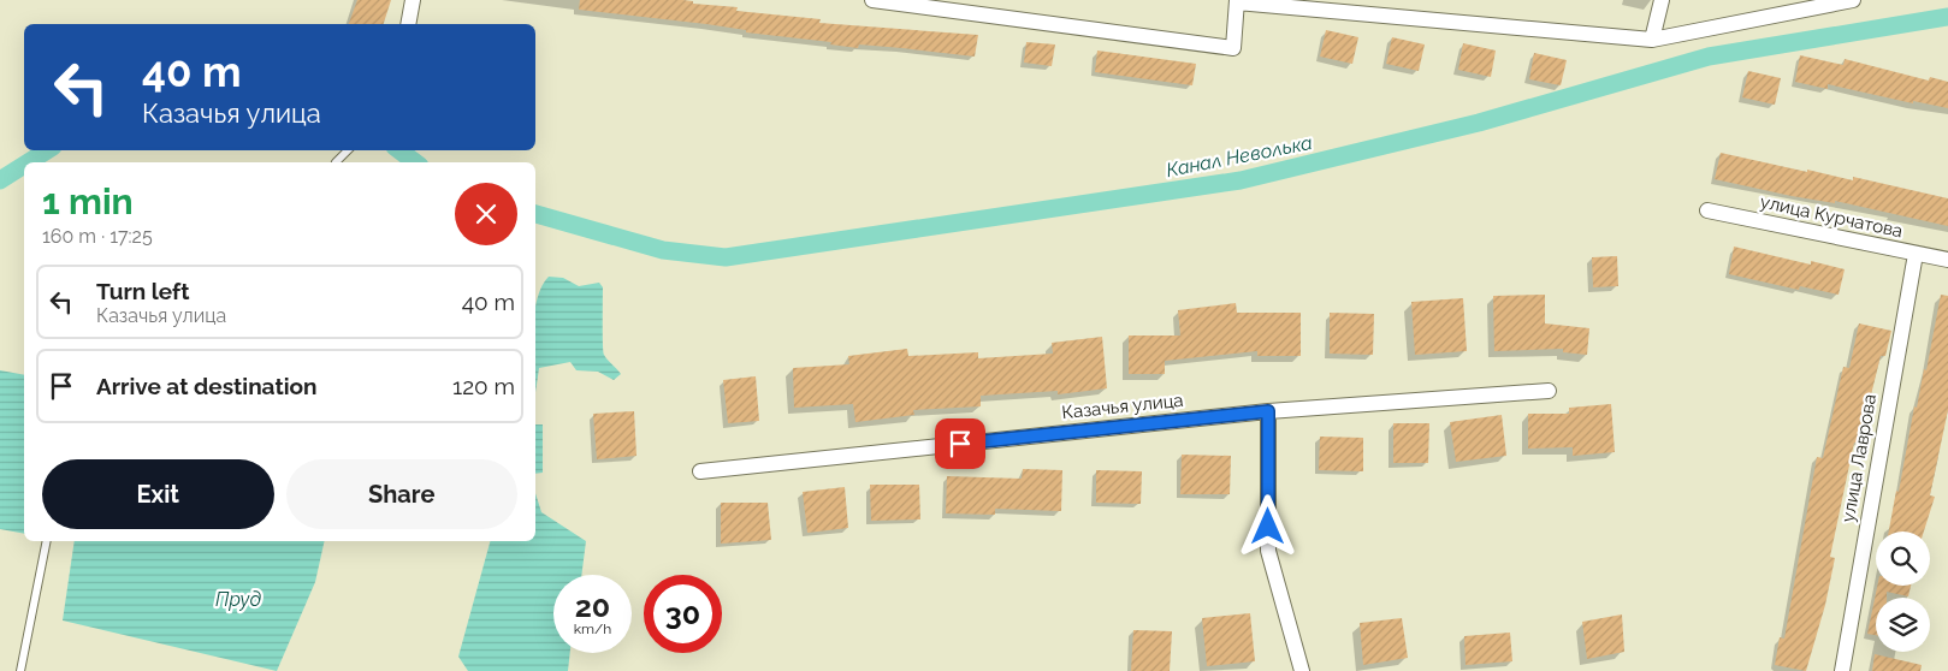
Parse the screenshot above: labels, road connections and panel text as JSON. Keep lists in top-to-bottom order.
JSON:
{
  "streets": {
    "street": ["улица Курчатова", "Казачья улица", "улица Лаврова"]
  },
  "crossings": [
    ["улица Курчатова", "улица Лаврова"]
  ],
  "water": ["Канал Неволька", "Пруд"],
  "page": {
    "turn": ["40 m", "Казачья улица"],
    "heading": ["1 min", "160 m · 17:25"],
    "list": [
      {
        "name": "Turn left",
        "note": "Казачья улица",
        "value": "40 m"
      },
      {
        "name": "Arrive at destination",
        "value": "120 m"
      }
    ],
    "buttons": ["Exit", "Share"],
    "speed": "20 km/h",
    "limit": "30"
  }
}
